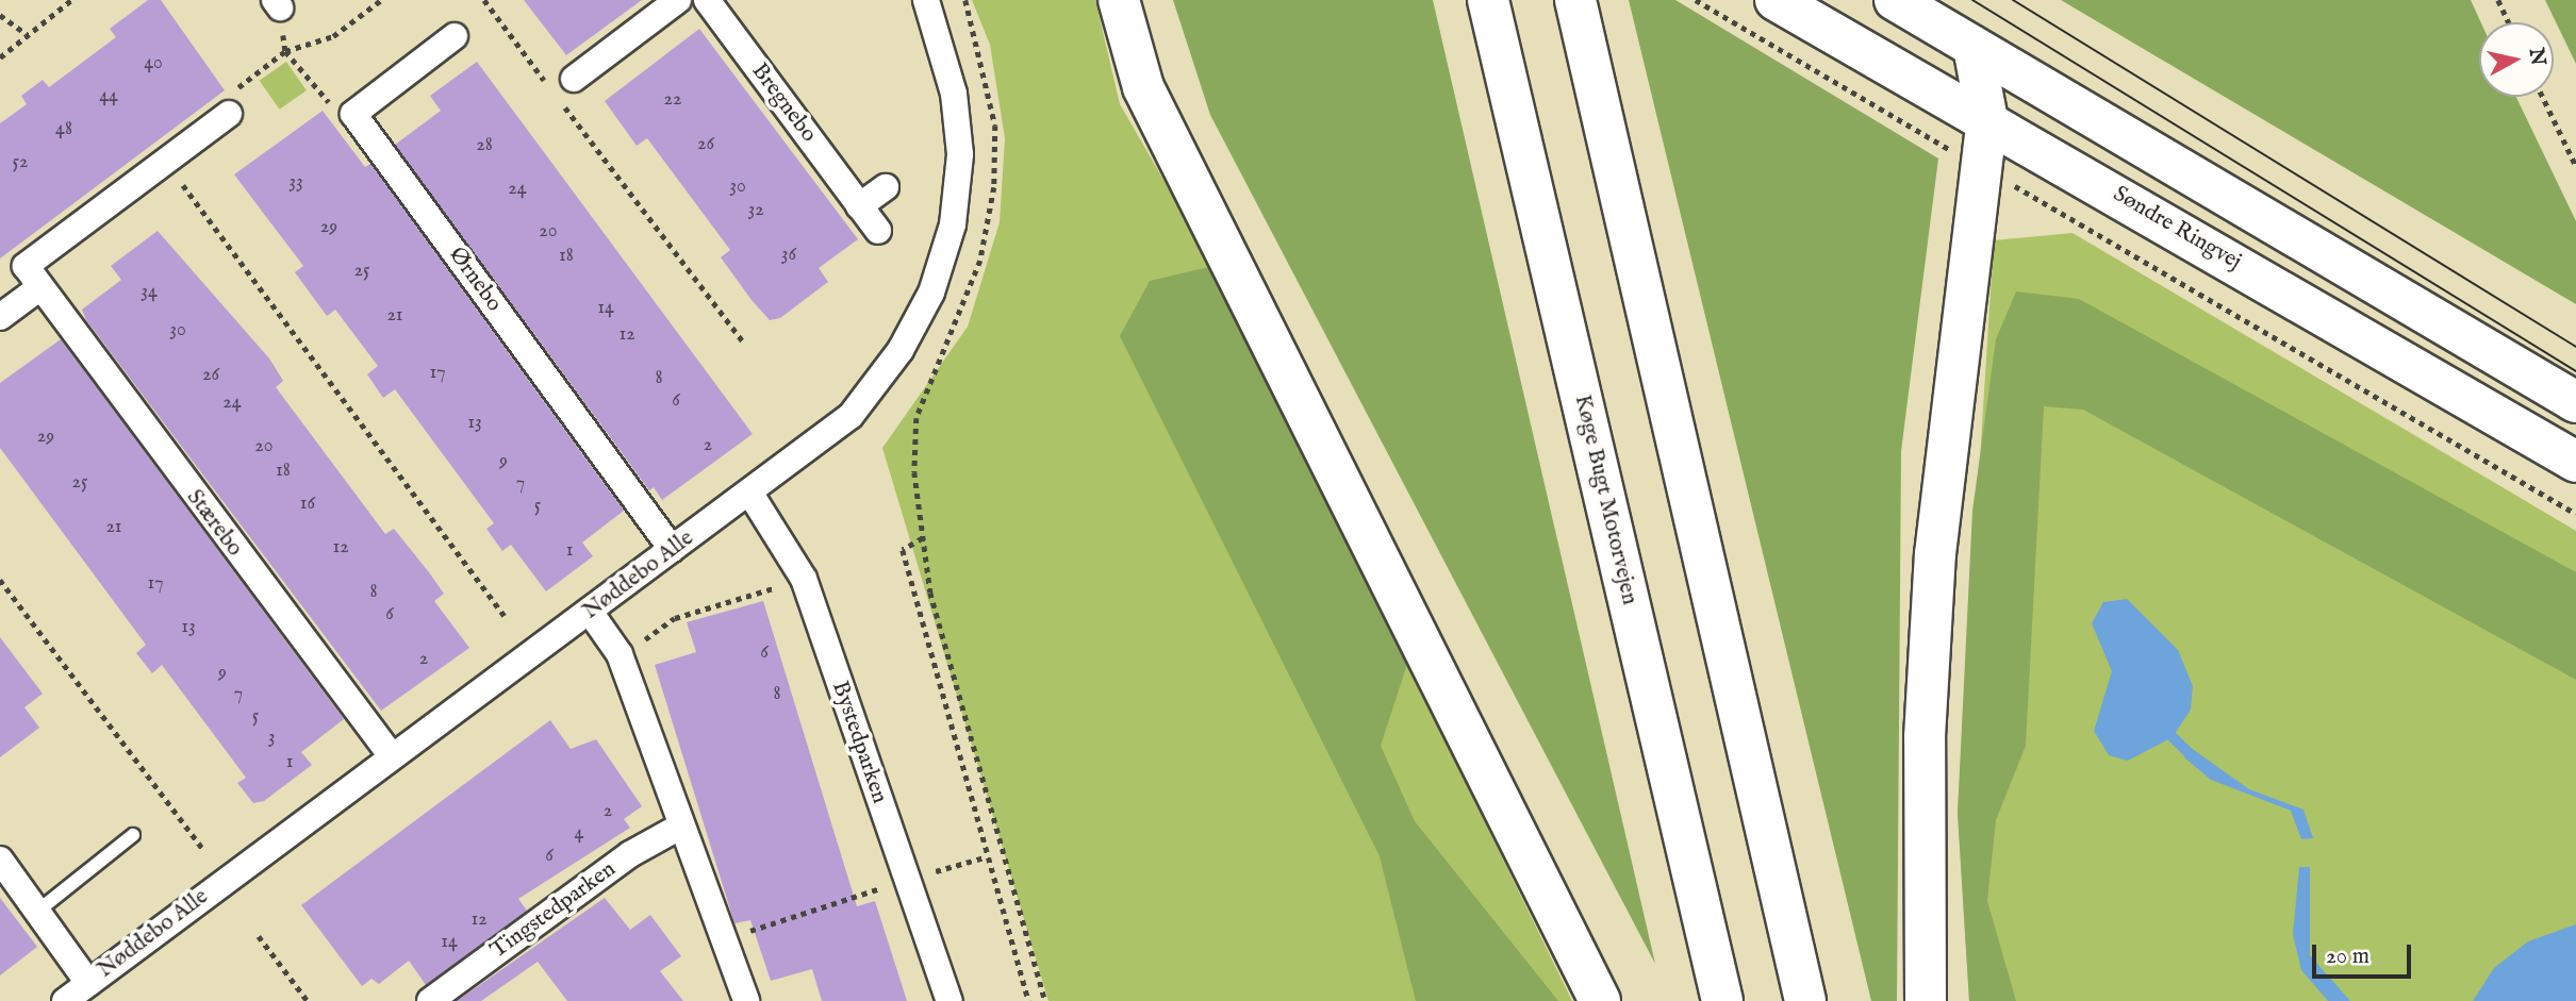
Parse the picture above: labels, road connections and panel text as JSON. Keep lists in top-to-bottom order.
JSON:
{
  "streets": {
    "main road": ["Søndre Ringvej", "Køge Bugt Motorvejen"],
    "street": [
      "Bregnebo",
      "Ørnebo",
      "Stærebo",
      "Nøddebo Alle",
      "Bystedparken",
      "Tingstedparken"
    ]
  },
  "crossings": [
    ["Ørnebo", "Nøddebo Alle"],
    ["Stærebo", "Nøddebo Alle"],
    ["Nøddebo Alle", "Bystedparken"]
  ],
  "house_numbers": [
    "40",
    "44",
    "22",
    "48",
    "26",
    "28",
    "52",
    "33",
    "30",
    "24",
    "32",
    "29",
    "20",
    "36",
    "18",
    "25",
    "34",
    "14",
    "21",
    "30",
    "12",
    "17",
    "26",
    "8",
    "6",
    "24",
    "13",
    "29",
    "2",
    "20",
    "9",
    "18",
    "25",
    "7",
    "16",
    "5",
    "21",
    "12",
    "1",
    "17",
    "8",
    "6",
    "13",
    "6",
    "2",
    "9",
    "7",
    "8",
    "5",
    "3",
    "1",
    "2",
    "4",
    "6",
    "12",
    "14"
  ],
  "scale_bar": "20 m",
  "north": "right"
}
